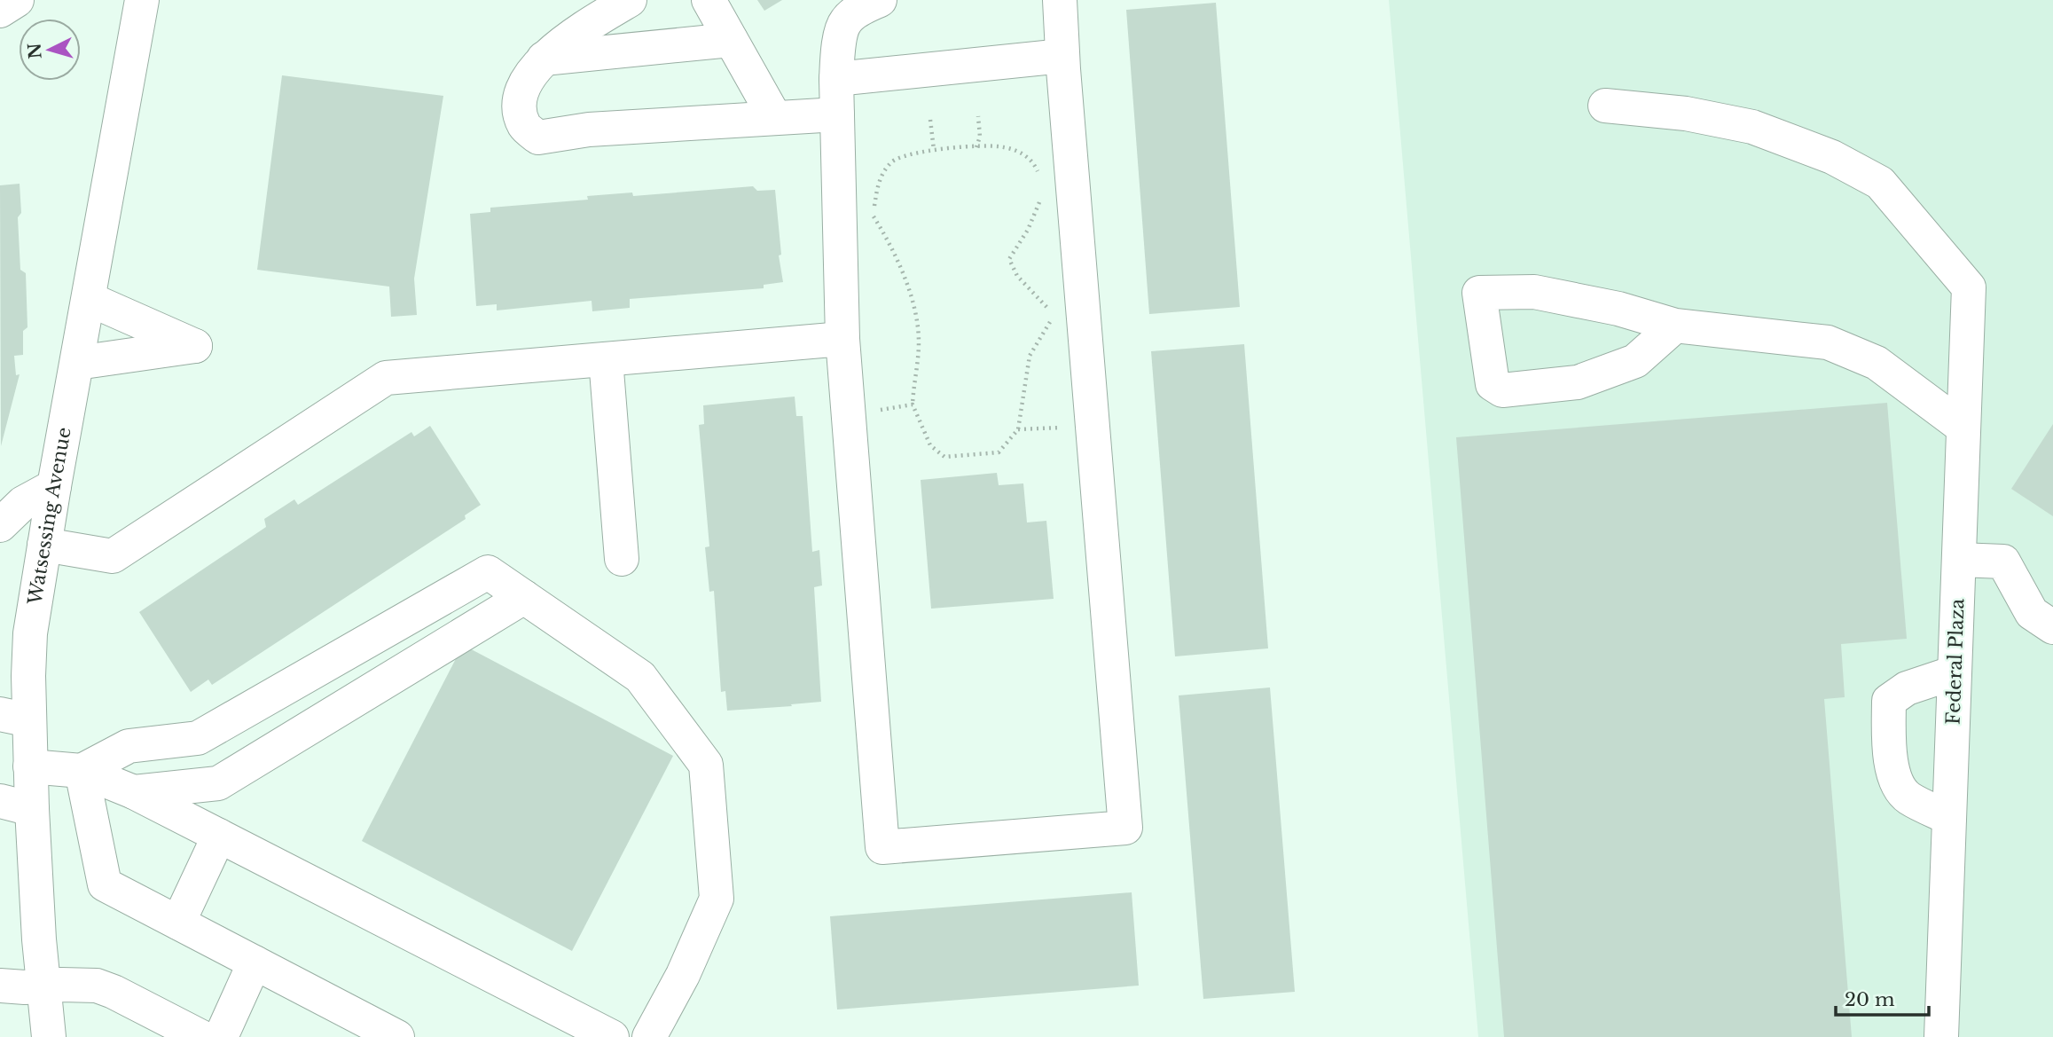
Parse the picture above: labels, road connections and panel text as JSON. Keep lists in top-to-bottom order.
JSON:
{
  "streets": {
    "street": ["Watsessing Avenue", "Federal Plaza"]
  },
  "scale_bar": "20 m",
  "north": "left"
}
